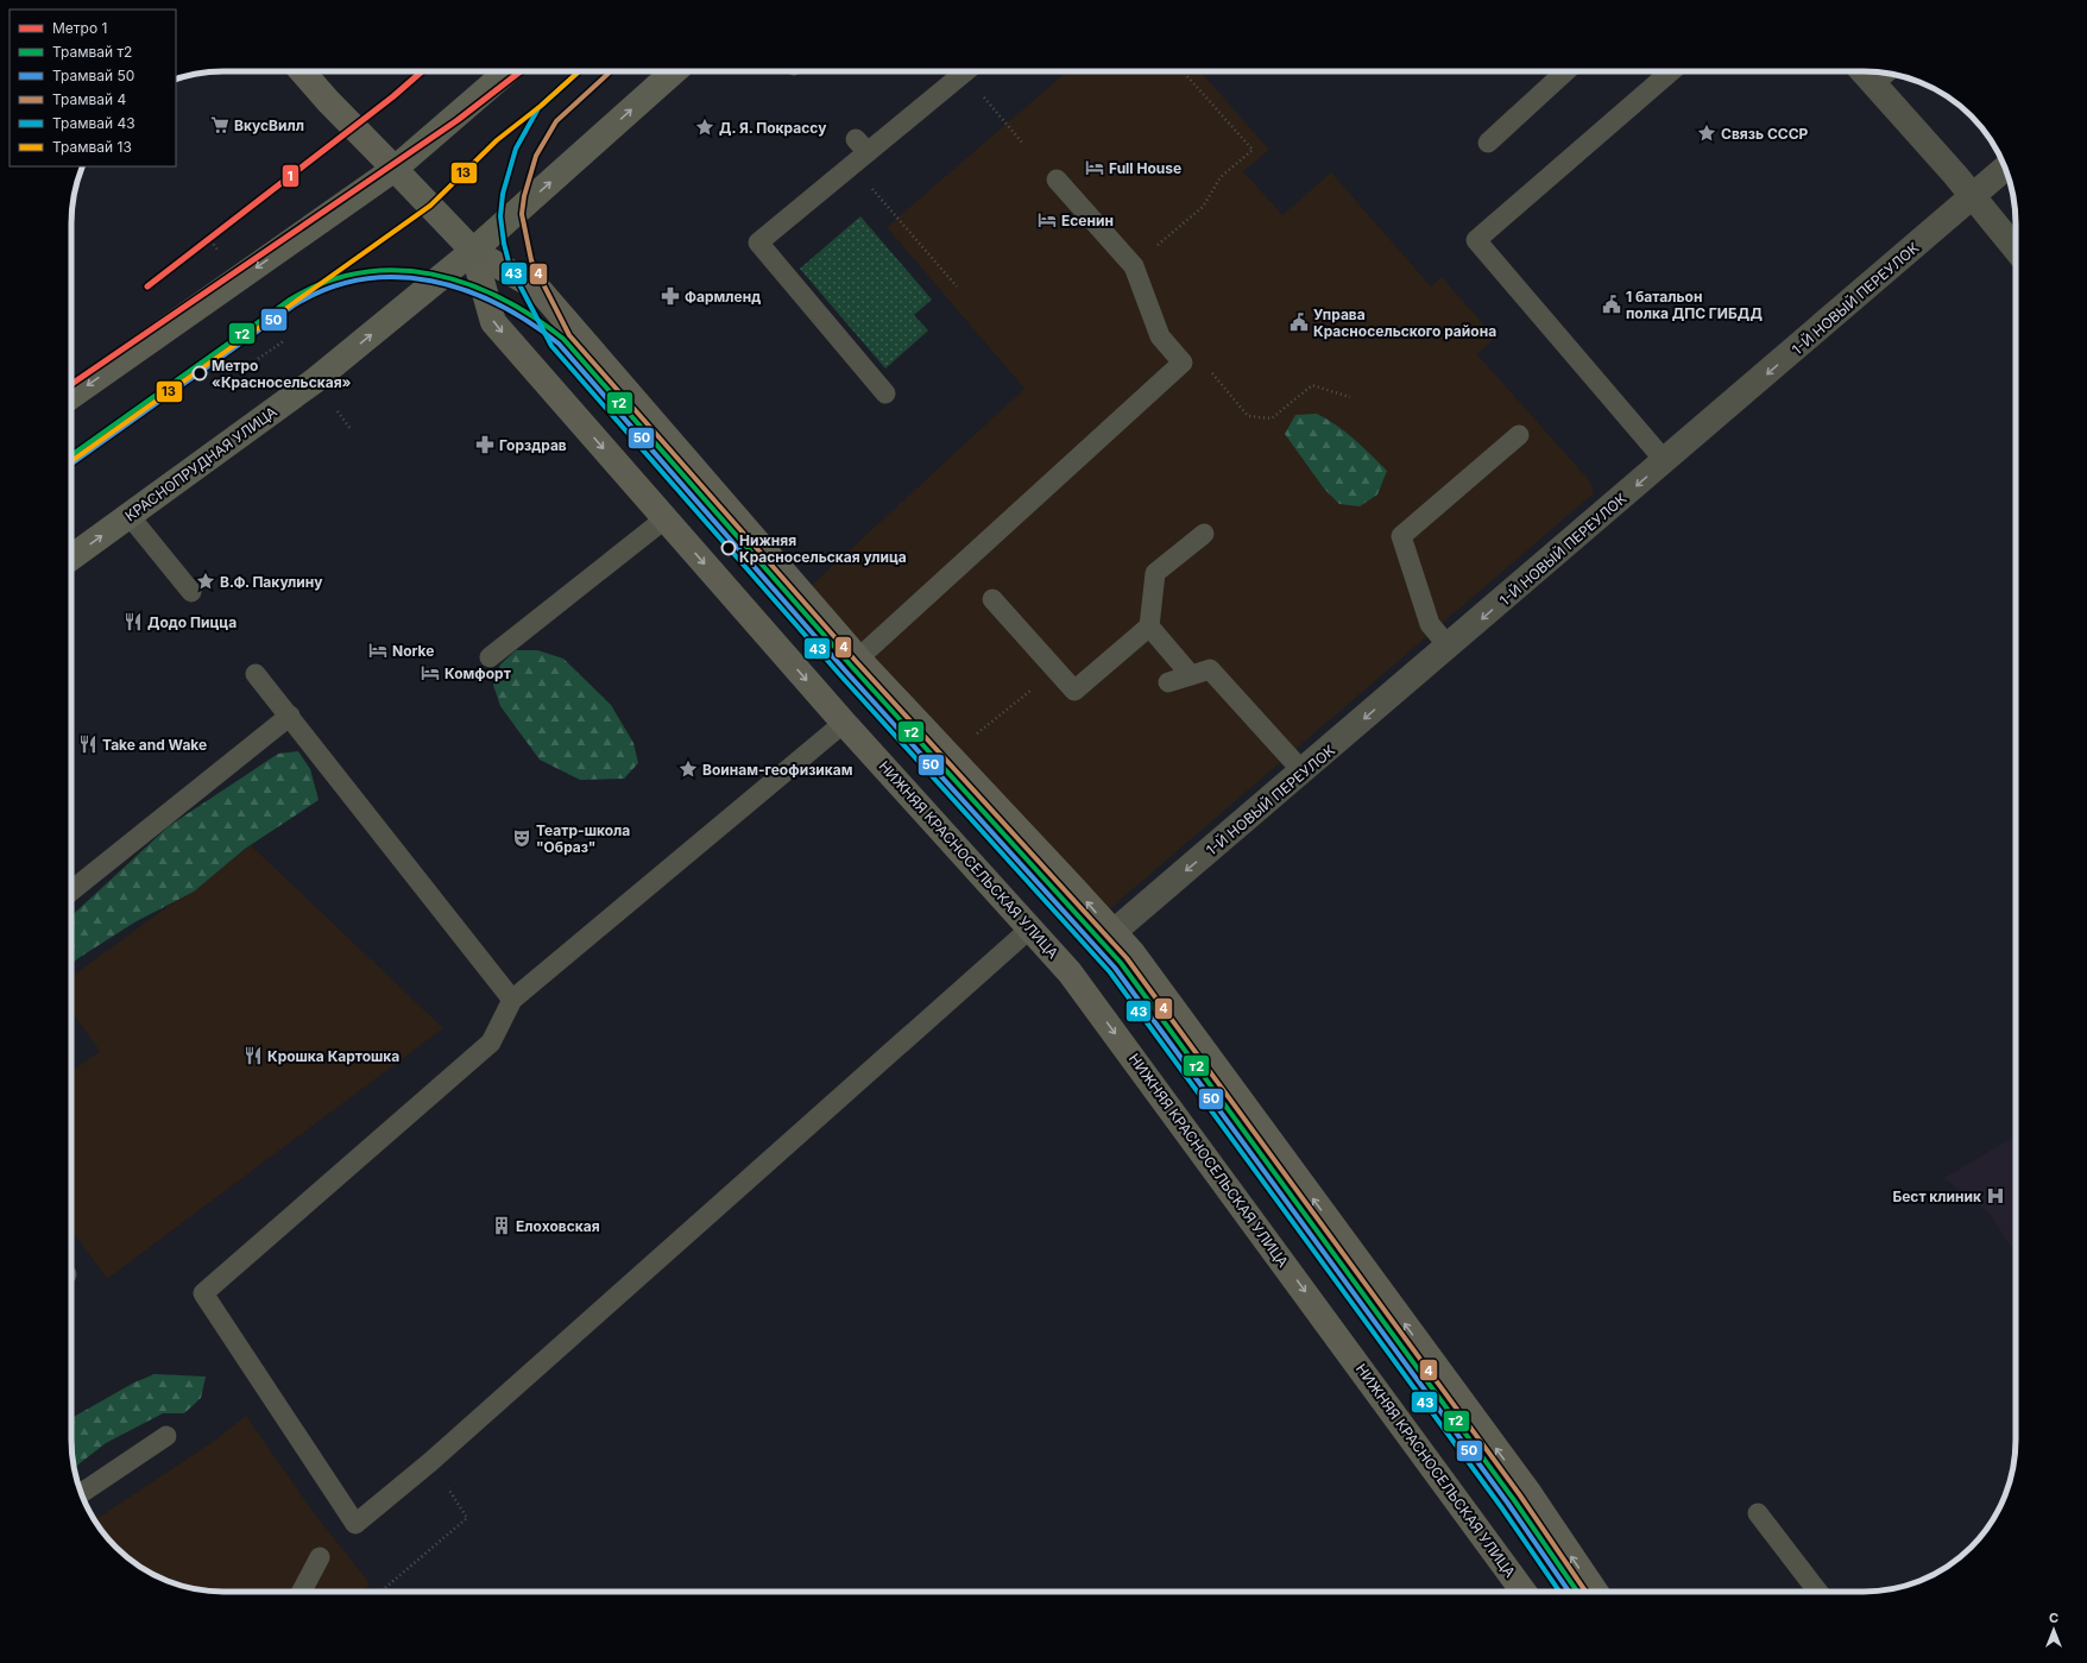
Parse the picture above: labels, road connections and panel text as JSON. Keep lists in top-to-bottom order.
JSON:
{
  "streets": {
    "main road": ["КРАСНОПРУДНАЯ УЛИЦА"],
    "street": ["1-Й НОВЫЙ ПЕРЕУЛОК", "НИЖНЯЯ КРАСНОСЕЛЬСКАЯ УЛИЦА"]
  },
  "crossings": [
    ["КРАСНОПРУДНАЯ УЛИЦА", "НИЖНЯЯ КРАСНОСЕЛЬСКАЯ УЛИЦА"]
  ],
  "one_way": ["1-Й НОВЫЙ ПЕРЕУЛОК"],
  "places": {
    "supermarket": ["ВкусВилл"],
    "place": [
      "Д. Я. Покрассу",
      "Связь СССР",
      "В.Ф. Пакулину",
      "Воинам-геофизикам"
    ],
    "hotel": [
      "Full House",
      "Есенин",
      "Norke",
      "Комфорт"
    ],
    "pharmacy": ["Фармленд", "Горздрав"],
    "public building": ["1 батальон полка ДПС ГИБДД", "Управа Красносельского района"],
    "other": ["Метро «Красносельская»", "Нижняя Красносельская улица"],
    "restaurant": ["Додо Пицца", "Take and Wake", "Крошка Картошка"],
    "theatre": ["Театр-школа \"Образ\""],
    "hospital": ["Бест клиник"],
    "building": ["Елоховская"]
  },
  "lines": [
    "metro line 1",
    "tram line 4",
    "tram line 43",
    "tram line 13",
    "tram line т2",
    "tram line 50"
  ],
  "legend": [
    "Метро 1",
    "Трамвай т2",
    "Трамвай 50",
    "Трамвай 4",
    "Трамвай 43",
    "Трамвай 13"
  ],
  "north": "top"
}
